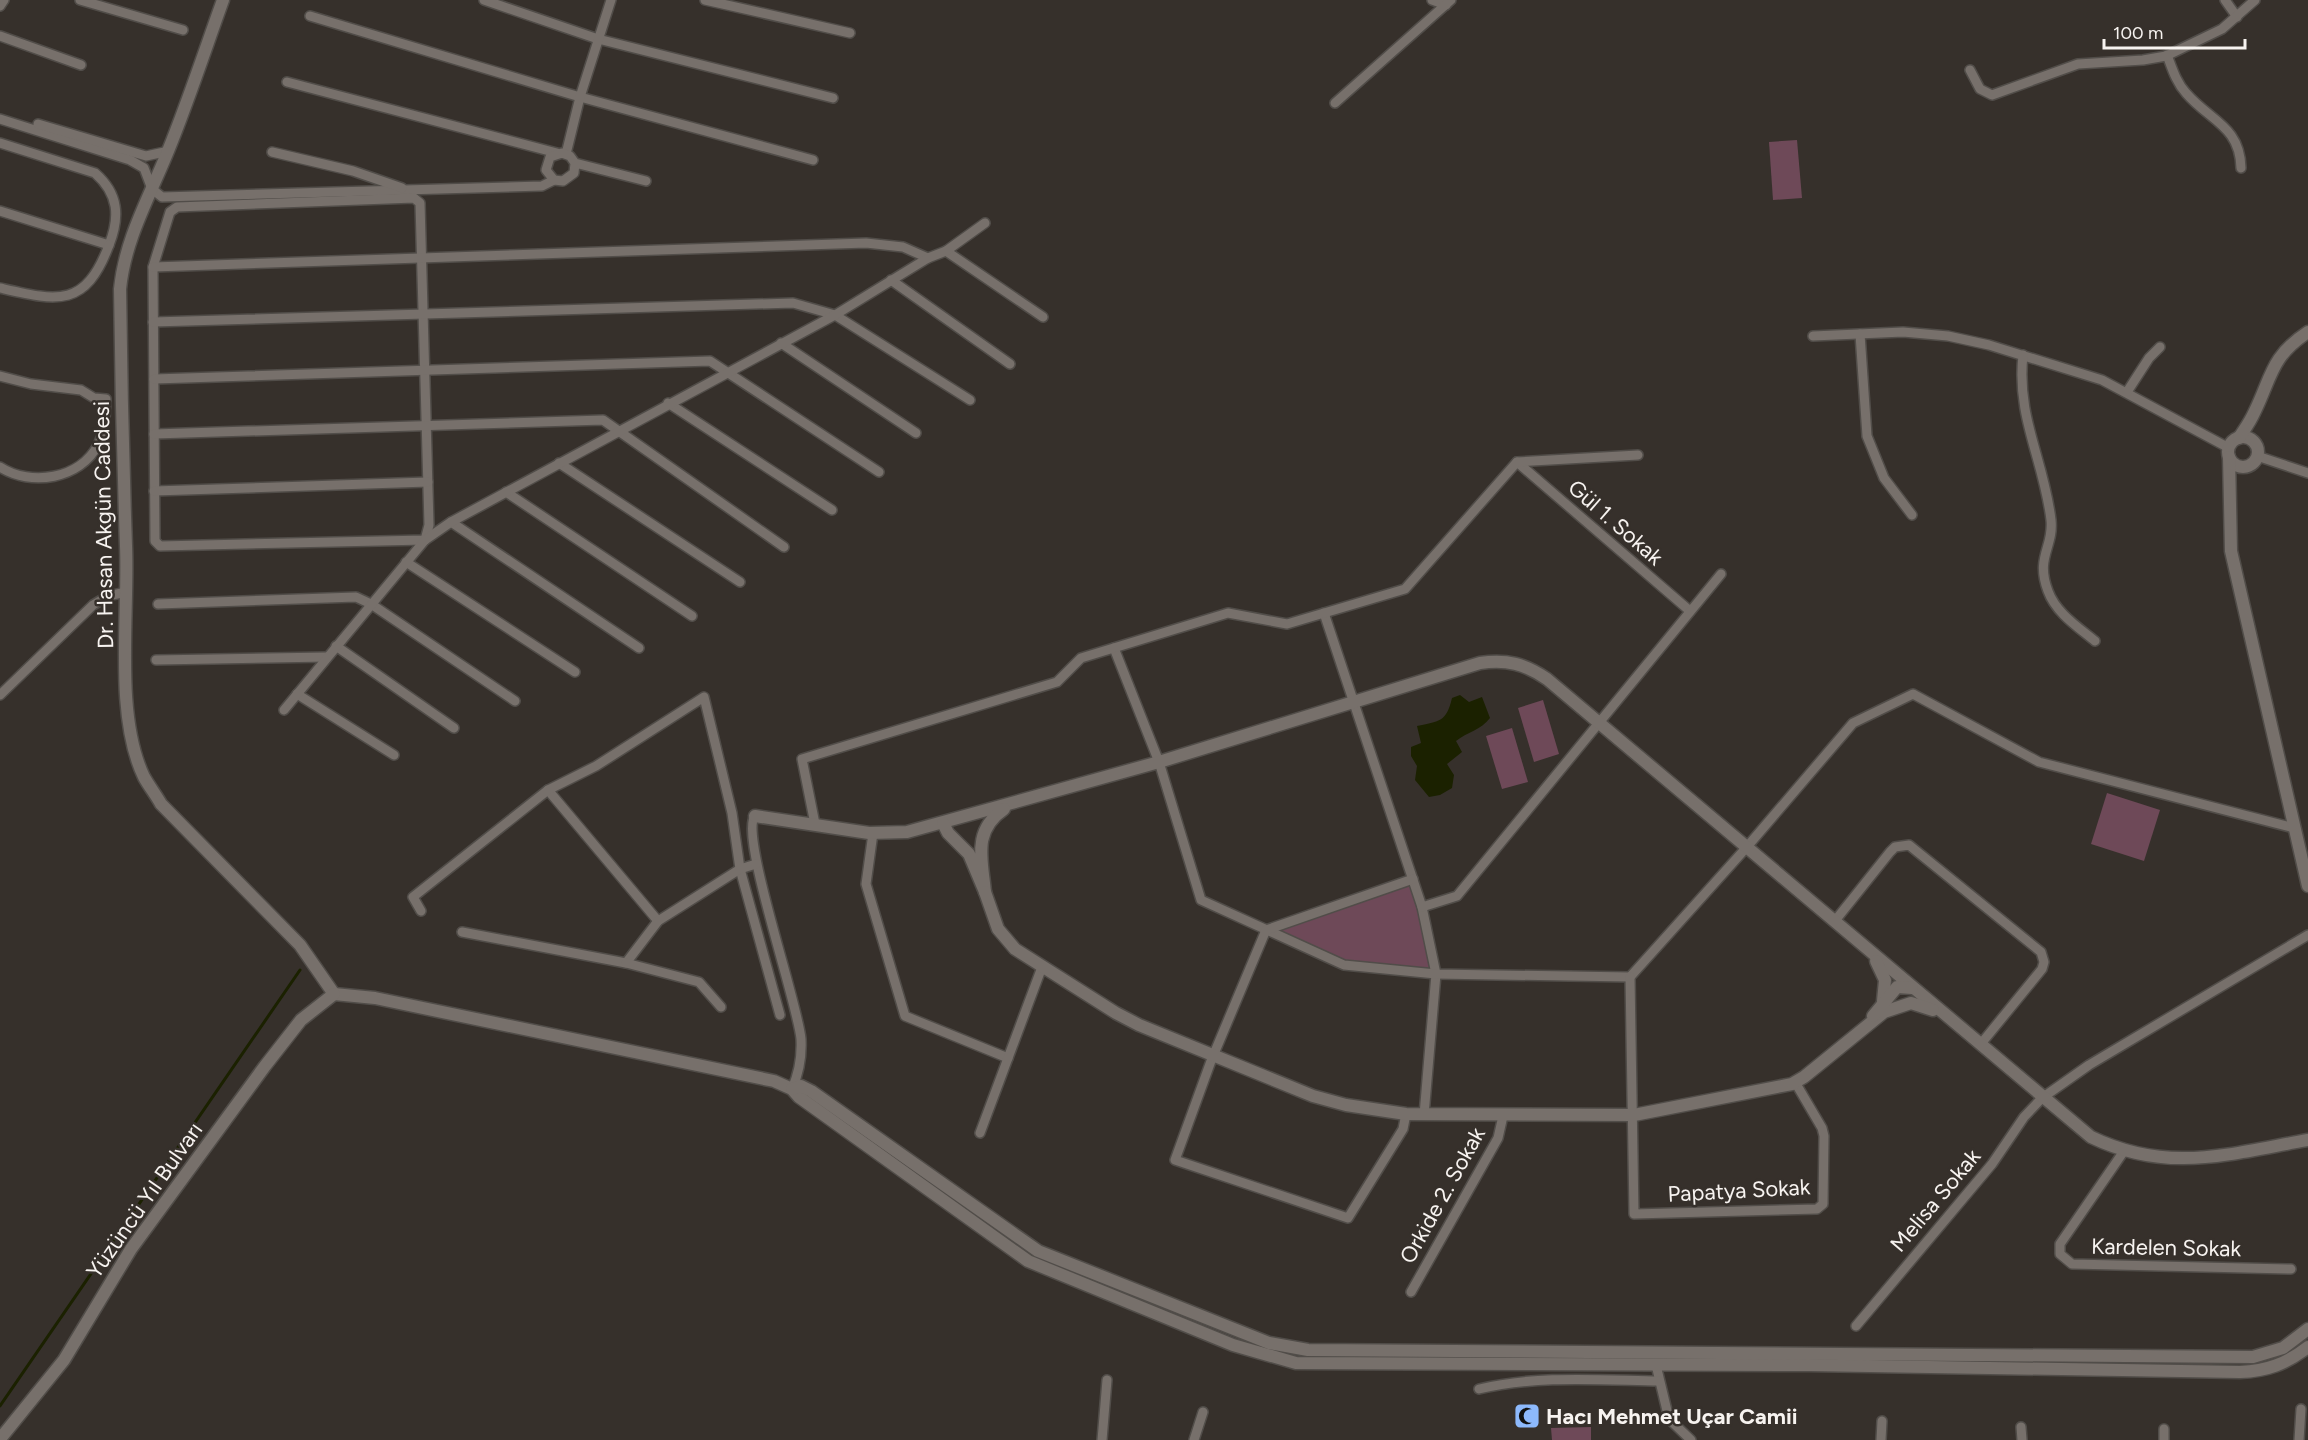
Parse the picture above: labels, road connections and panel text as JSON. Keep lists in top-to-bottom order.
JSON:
{
  "streets": {
    "street": [
      "Gül 1. Sokak",
      "Dr. Hasan Akgün Caddesi",
      "Papatya Sokak",
      "Orkide 2. Sokak",
      "Yüzüncü Yıl Bulvarı",
      "Melisa Sokak",
      "Kardelen Sokak"
    ]
  },
  "crossings": [
    ["Dr. Hasan Akgün Caddesi", "Yüzüncü Yıl Bulvarı"]
  ],
  "places": {
    "mosque": ["Hacı Mehmet Uçar Camii"]
  },
  "scale_bar": "100 m"
}
